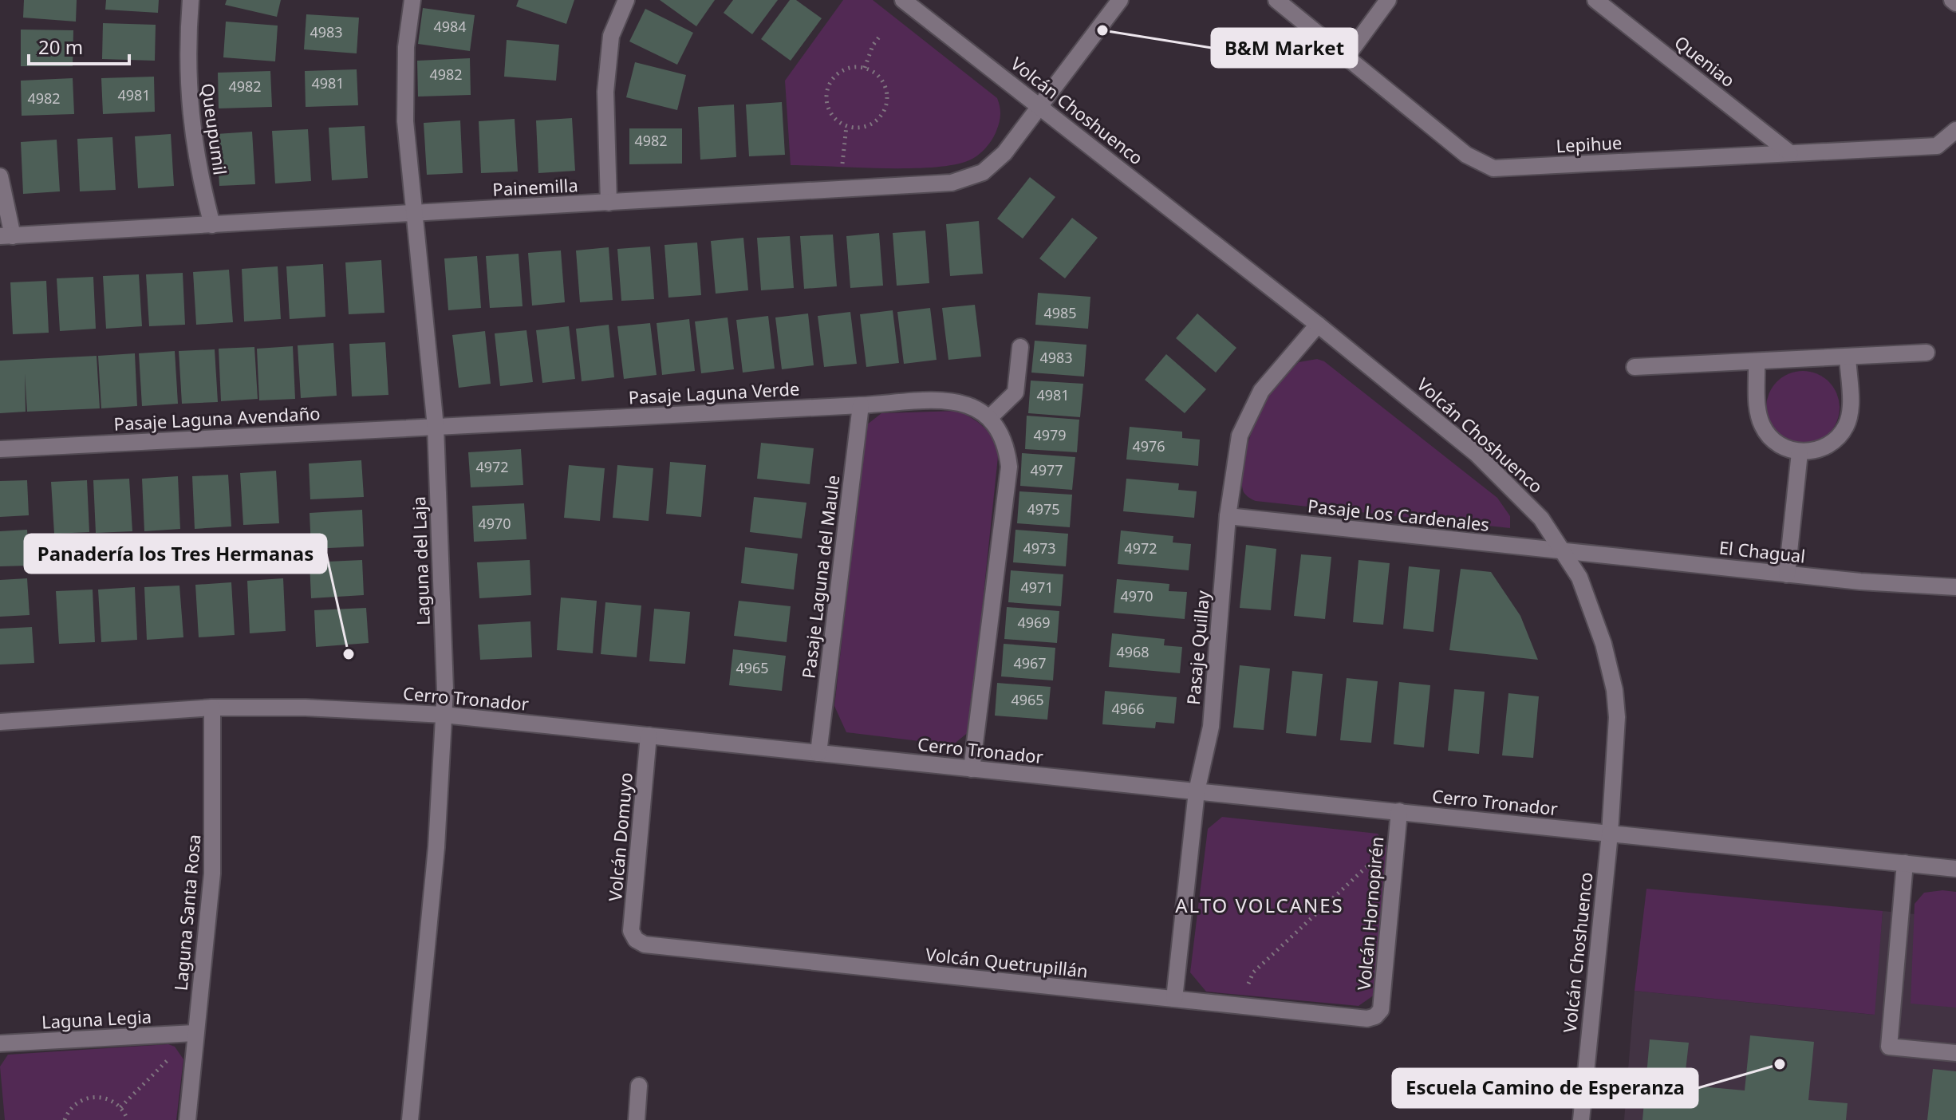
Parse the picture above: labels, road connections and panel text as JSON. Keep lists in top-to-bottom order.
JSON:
{
  "streets": {
    "street": [
      "Queniao",
      "Volcán Choshuenco",
      "Queupumil",
      "Lepihue",
      "Painemilla",
      "Pasaje Laguna Verde",
      "Pasaje Laguna Avendaño",
      "Pasaje Los Cardenales",
      "El Chagual",
      "Laguna del Laja",
      "Pasaje Laguna del Maule",
      "Pasaje Quillay",
      "Cerro Tronador",
      "Volcán Domuyo",
      "Laguna Santa Rosa",
      "Volcán Hornopirén",
      "Volcán Quetrupillán",
      "Laguna Legia"
    ]
  },
  "crossings": [
    ["Queniao", "Lepihue"],
    ["Volcán Choshuenco", "Painemilla"],
    ["Volcán Choshuenco", "Pasaje Los Cardenales"],
    ["Volcán Choshuenco", "El Chagual"],
    ["Volcán Choshuenco", "Pasaje Quillay"],
    ["Volcán Choshuenco", "Cerro Tronador"],
    ["Queupumil", "Painemilla"],
    ["Painemilla", "Laguna del Laja"],
    ["Pasaje Laguna Verde", "Pasaje Laguna Avendaño"],
    ["Pasaje Laguna Verde", "Laguna del Laja"],
    ["Pasaje Laguna Verde", "Pasaje Laguna del Maule"],
    ["Pasaje Laguna Avendaño", "Laguna del Laja"],
    ["Pasaje Los Cardenales", "El Chagual"],
    ["Pasaje Los Cardenales", "Pasaje Quillay"],
    ["Laguna del Laja", "Cerro Tronador"],
    ["Pasaje Laguna del Maule", "Cerro Tronador"],
    ["Pasaje Quillay", "Cerro Tronador"],
    ["Pasaje Quillay", "Volcán Quetrupillán"],
    ["Cerro Tronador", "Volcán Domuyo"],
    ["Cerro Tronador", "Laguna Santa Rosa"],
    ["Cerro Tronador", "Volcán Hornopirén"],
    ["Volcán Domuyo", "Volcán Quetrupillán"],
    ["Laguna Santa Rosa", "Laguna Legia"],
    ["Volcán Hornopirén", "Volcán Quetrupillán"]
  ],
  "districts": ["ALTO VOLCANES"],
  "places": ["B&M Market", "Panadería los Tres Hermanas", "Escuela Camino de Esperanza"],
  "house_numbers": [
    "4984",
    "4983",
    "4982",
    "4981",
    "4982",
    "4981",
    "4982",
    "4982",
    "4985",
    "4983",
    "4981",
    "4979",
    "4976",
    "4972",
    "4977",
    "4975",
    "4970",
    "4973",
    "4972",
    "4971",
    "4970",
    "4969",
    "4968",
    "4967",
    "4965",
    "4965",
    "4966"
  ],
  "scale_bar": "20 m"
}
